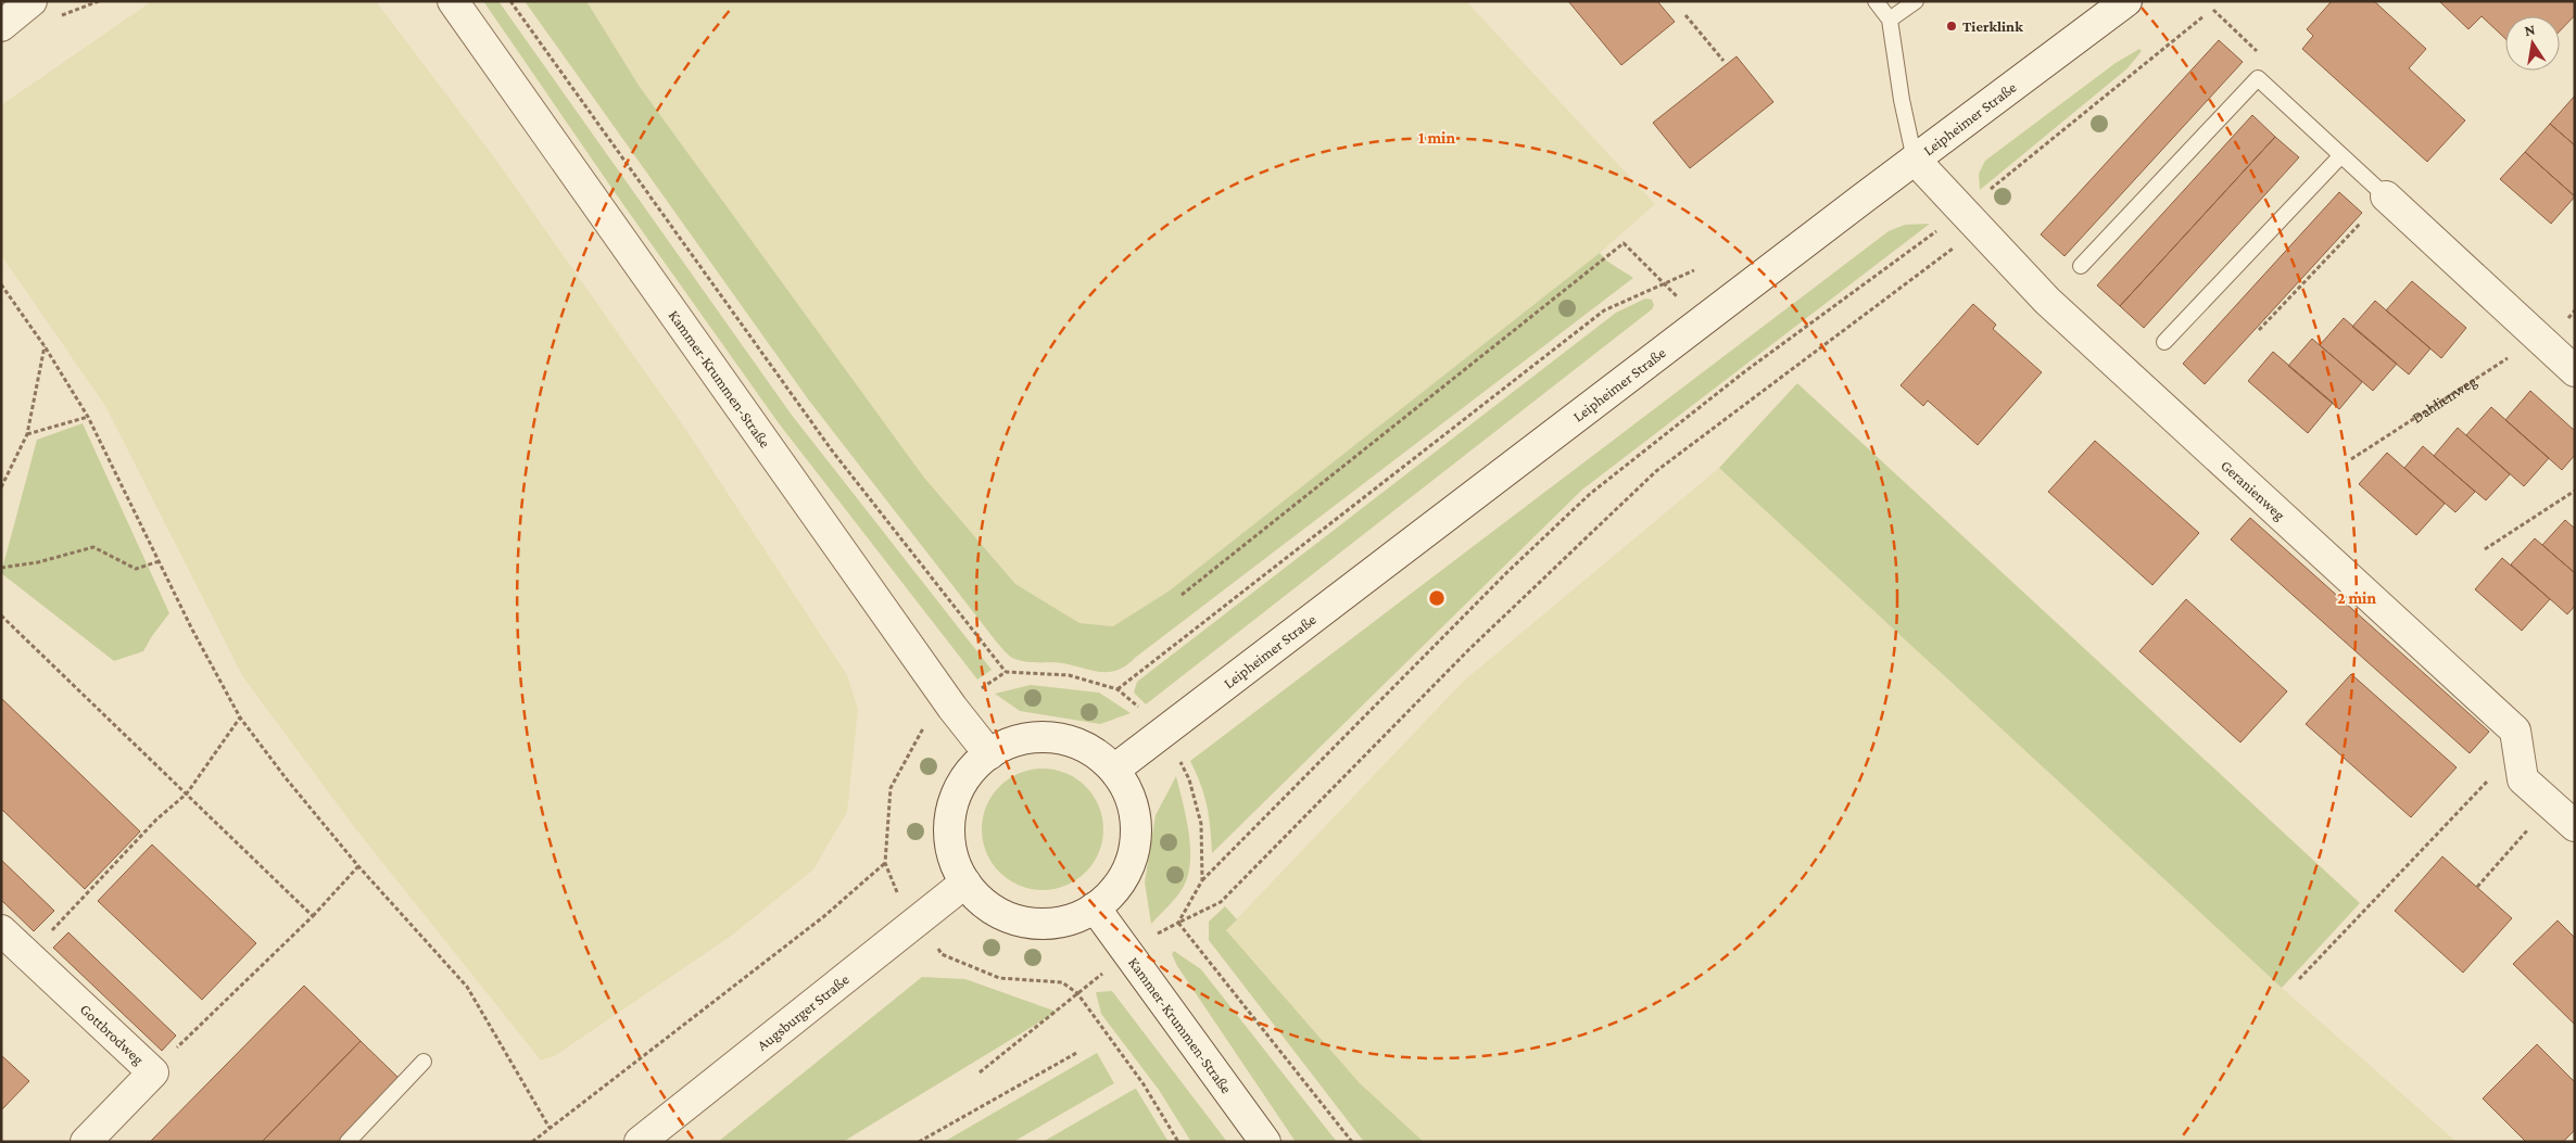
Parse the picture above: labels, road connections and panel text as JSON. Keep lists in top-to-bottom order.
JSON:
{
  "streets": {
    "street": [
      "Leipheimer Straße",
      "Kammer-Krummen-Straße",
      "Geranienweg",
      "Augsburger Straße",
      "Gottbrodweg"
    ],
    "path": ["Dahlienweg"]
  },
  "crossings": [
    ["Leipheimer Straße", "Kammer-Krummen-Straße"],
    ["Leipheimer Straße", "Geranienweg"],
    ["Leipheimer Straße", "Augsburger Straße"],
    ["Kammer-Krummen-Straße", "Augsburger Straße"]
  ],
  "places": ["Tierklink"],
  "north": "top",
  "rings": ["1 min", "2 min"]
}
